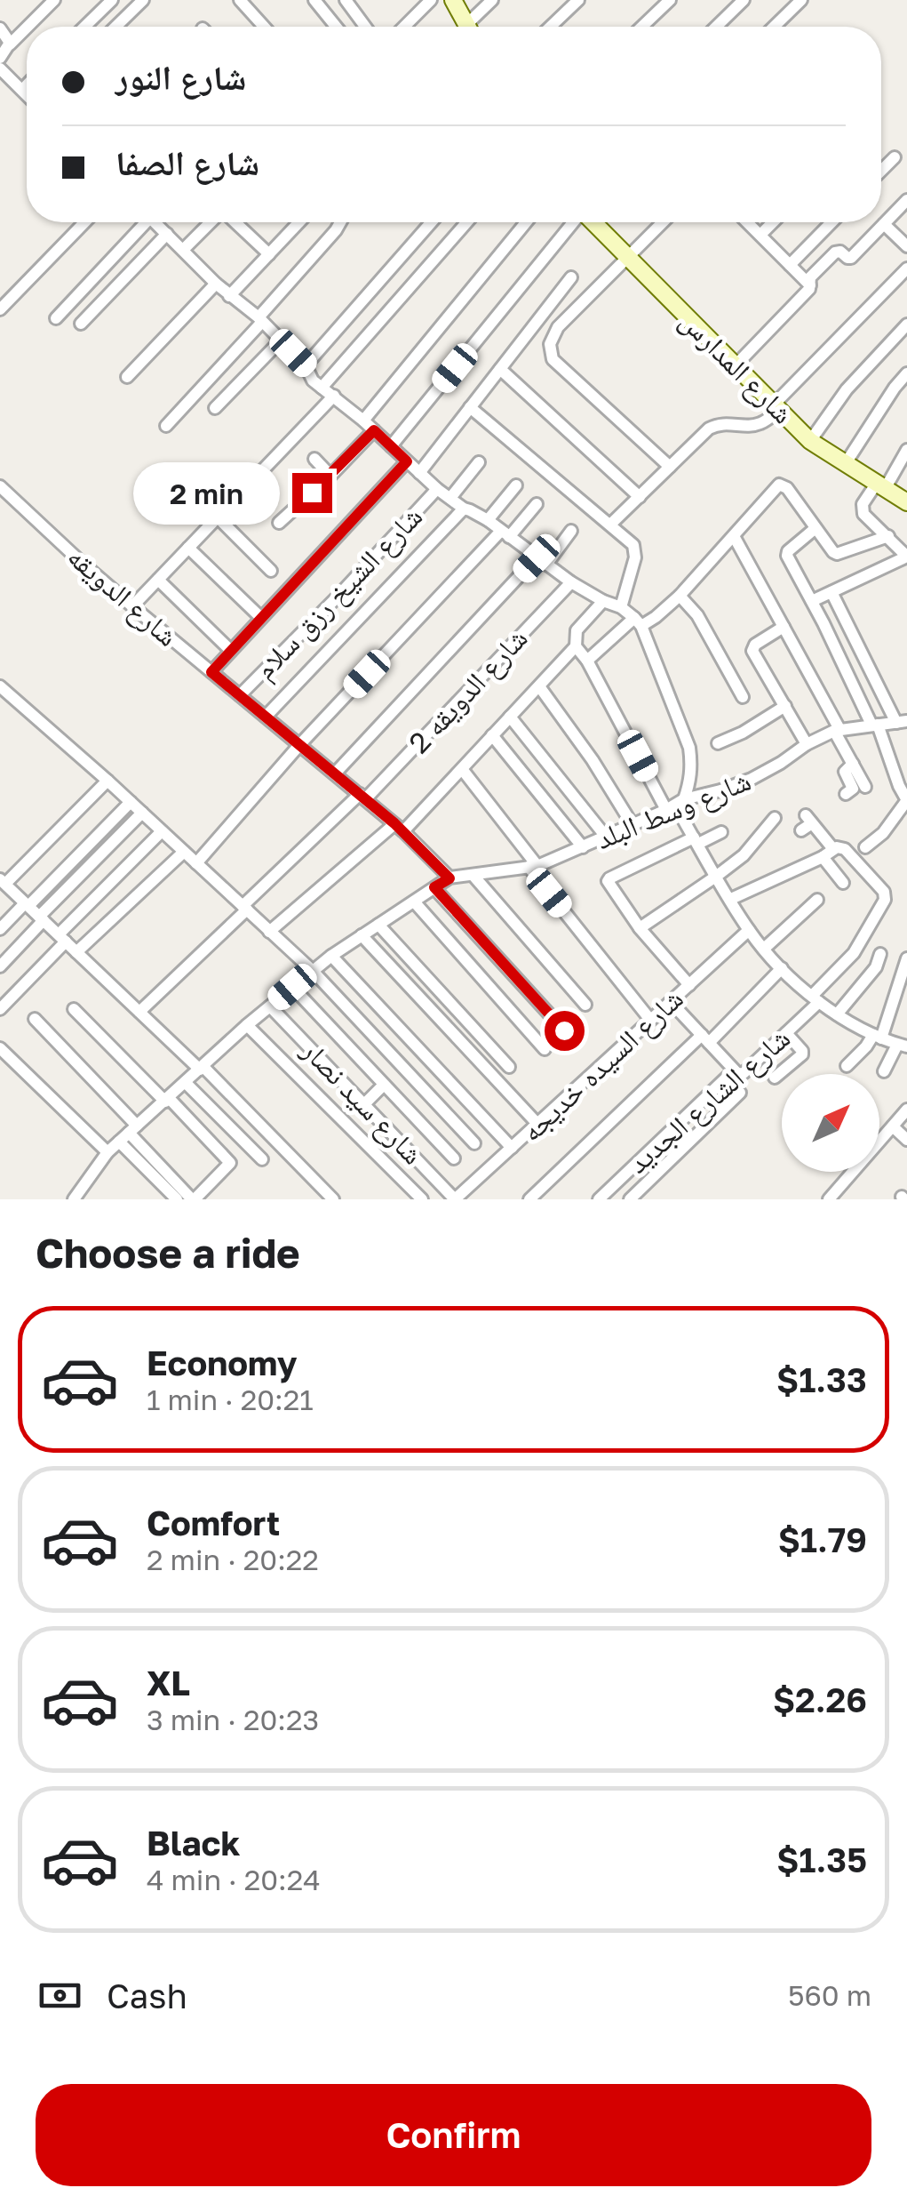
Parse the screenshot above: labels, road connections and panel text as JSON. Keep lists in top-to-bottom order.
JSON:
{
  "streets": {
    "street": [
      "شارع المدارس",
      "شارع الشيخ رزق سلام",
      "شارع الدويقه",
      "شارع الدويقه 2",
      "شارع وسط البلد",
      "شارع السيده خديجه",
      "شارع الشارع الجديد",
      "شارع سيد نصار"
    ]
  },
  "crossings": [
    ["شارع الشيخ رزق سلام", "شارع الدويقه"],
    ["شارع الدويقه", "شارع الدويقه 2"],
    ["شارع الدويقه", "شارع وسط البلد"],
    ["شارع وسط البلد", "شارع سيد نصار"],
    ["شارع السيده خديجه", "شارع سيد نصار"]
  ],
  "north": "top right",
  "page": {
    "banner": ["شارع النور", "شارع الصفا"],
    "bubble": "2 min",
    "heading": "Choose a ride",
    "list": [
      {
        "name": "Economy",
        "note": "1 min · 20:21",
        "value": "$1.33"
      },
      {
        "name": "Comfort",
        "note": "2 min · 20:22",
        "value": "$1.79"
      },
      {
        "name": "XL",
        "note": "3 min · 20:23",
        "value": "$2.26"
      },
      {
        "name": "Black",
        "note": "4 min · 20:24",
        "value": "$1.35"
      }
    ],
    "pay": ["Cash", "560 m"],
    "buttons": "Confirm"
  }
}
